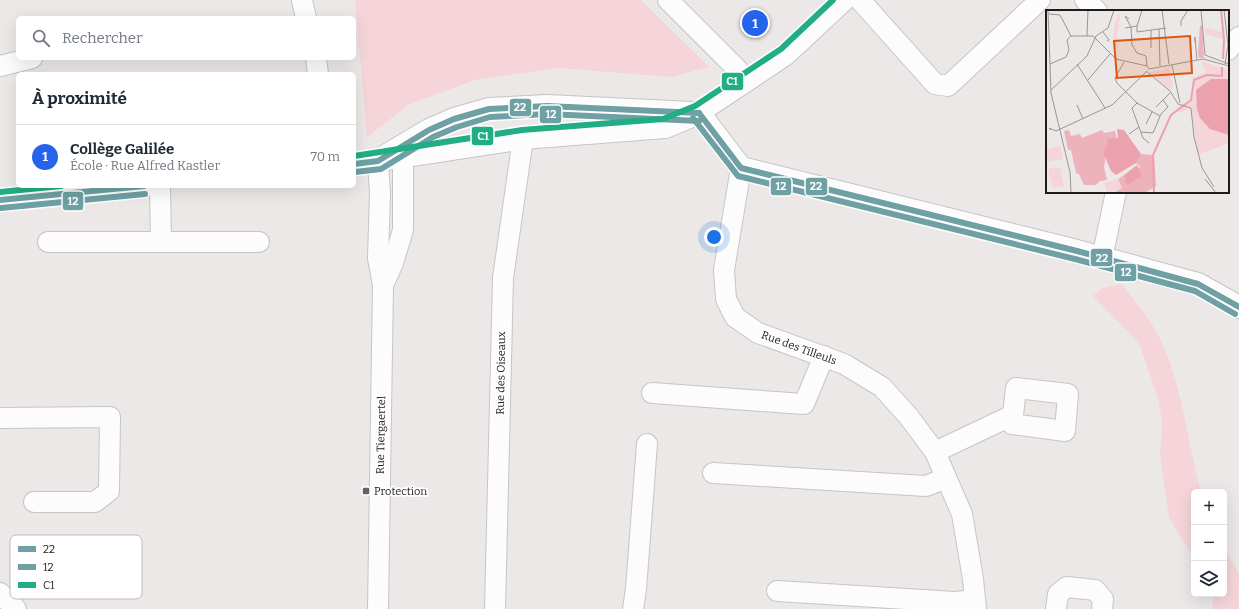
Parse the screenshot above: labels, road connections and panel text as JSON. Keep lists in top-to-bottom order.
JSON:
{
  "streets": {
    "street": ["Rue des Tilleuls", "Rue des Oiseaux", "Rue Tiergaertel"]
  },
  "places": {
    "transit": ["Protection"]
  },
  "lines": ["transit line C1", "transit line 22", "transit line 12"],
  "legend": ["22", "12", "C1"],
  "page": {
    "pins": "1",
    "search": "Rechercher",
    "heading": "À proximité",
    "list": [
      {
        "mark": "1",
        "name": "Collège Galilée",
        "note": "École · Rue Alfred Kastler",
        "value": "70 m"
      }
    ],
    "map_buttons": ["+", "−"]
  }
}
